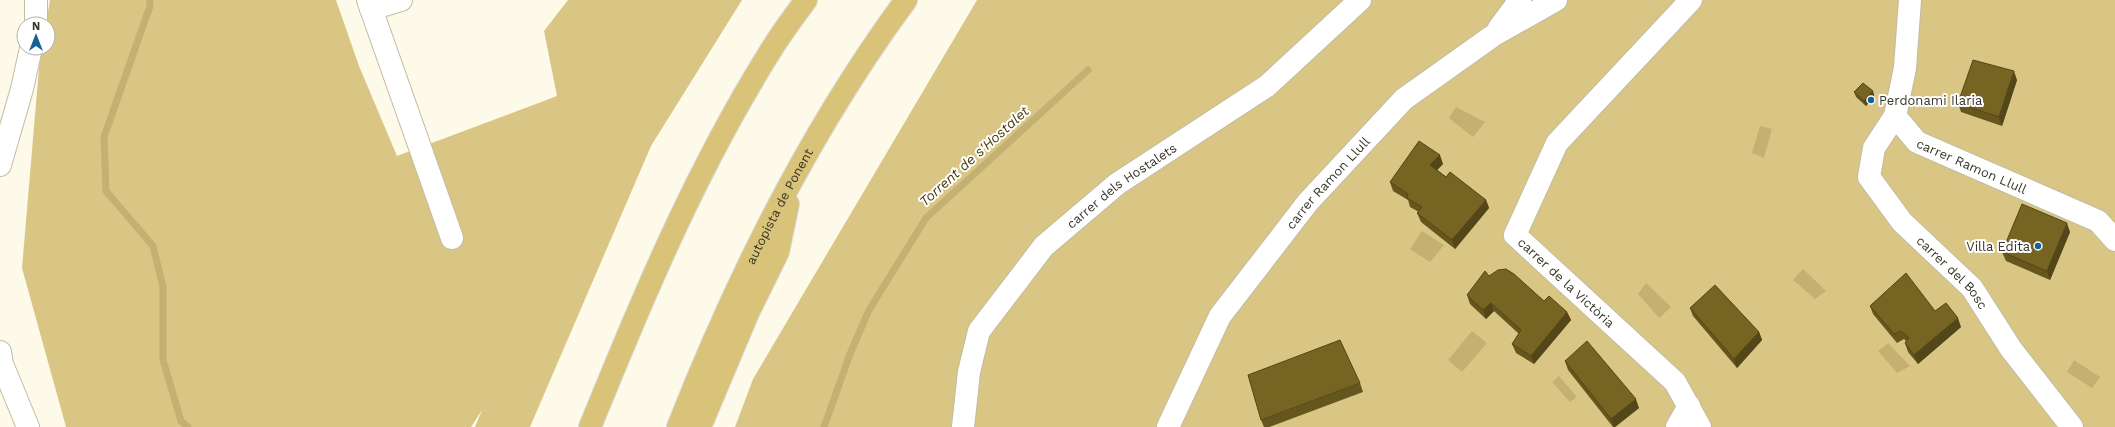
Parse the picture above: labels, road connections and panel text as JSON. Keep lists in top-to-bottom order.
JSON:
{
  "streets": {
    "highway": ["autopista de Ponent"],
    "street": [
      "carrer Ramon Llull",
      "carrer dels Hostalets",
      "carrer del Bosc",
      "carrer de la Victòria"
    ]
  },
  "crossings": [
    ["carrer Ramon Llull", "carrer del Bosc"]
  ],
  "water": ["Torrent de s'Hostalet"],
  "places": ["Perdonami Ilaria", "Villa Edita"],
  "north": "top"
}
